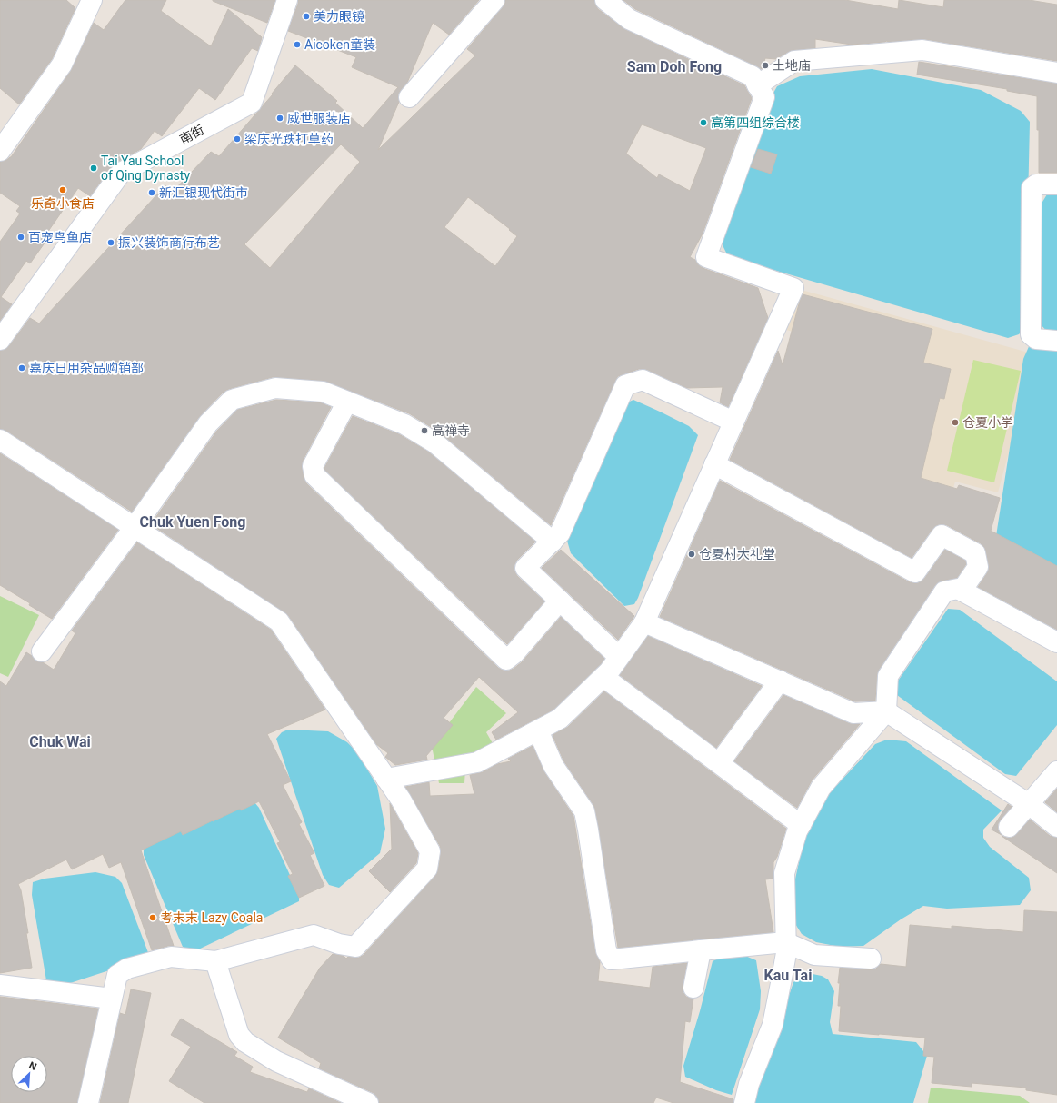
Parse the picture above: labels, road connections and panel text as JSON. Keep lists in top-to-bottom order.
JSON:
{
  "streets": {
    "street": ["南街"]
  },
  "districts": [
    "Sam Doh Fong",
    "Chuk Yuen Fong",
    "Chuk Wai",
    "Kau Tai"
  ],
  "places": [
    "美力眼镜",
    "Aicoken童装",
    "土地庙",
    "威世服装店",
    "高第四组综合楼",
    "梁庆光跌打草药",
    "Tai Yau School of Qing Dynasty",
    "乐奇小食店",
    "新汇银现代街市",
    "百宠鸟鱼店",
    "振兴装饰商行布艺",
    "嘉庆日用杂品购销部",
    "仓夏小学",
    "高禅寺",
    "仓夏村大礼堂",
    "考末末 Lazy Coala"
  ],
  "north": "top right"
}
